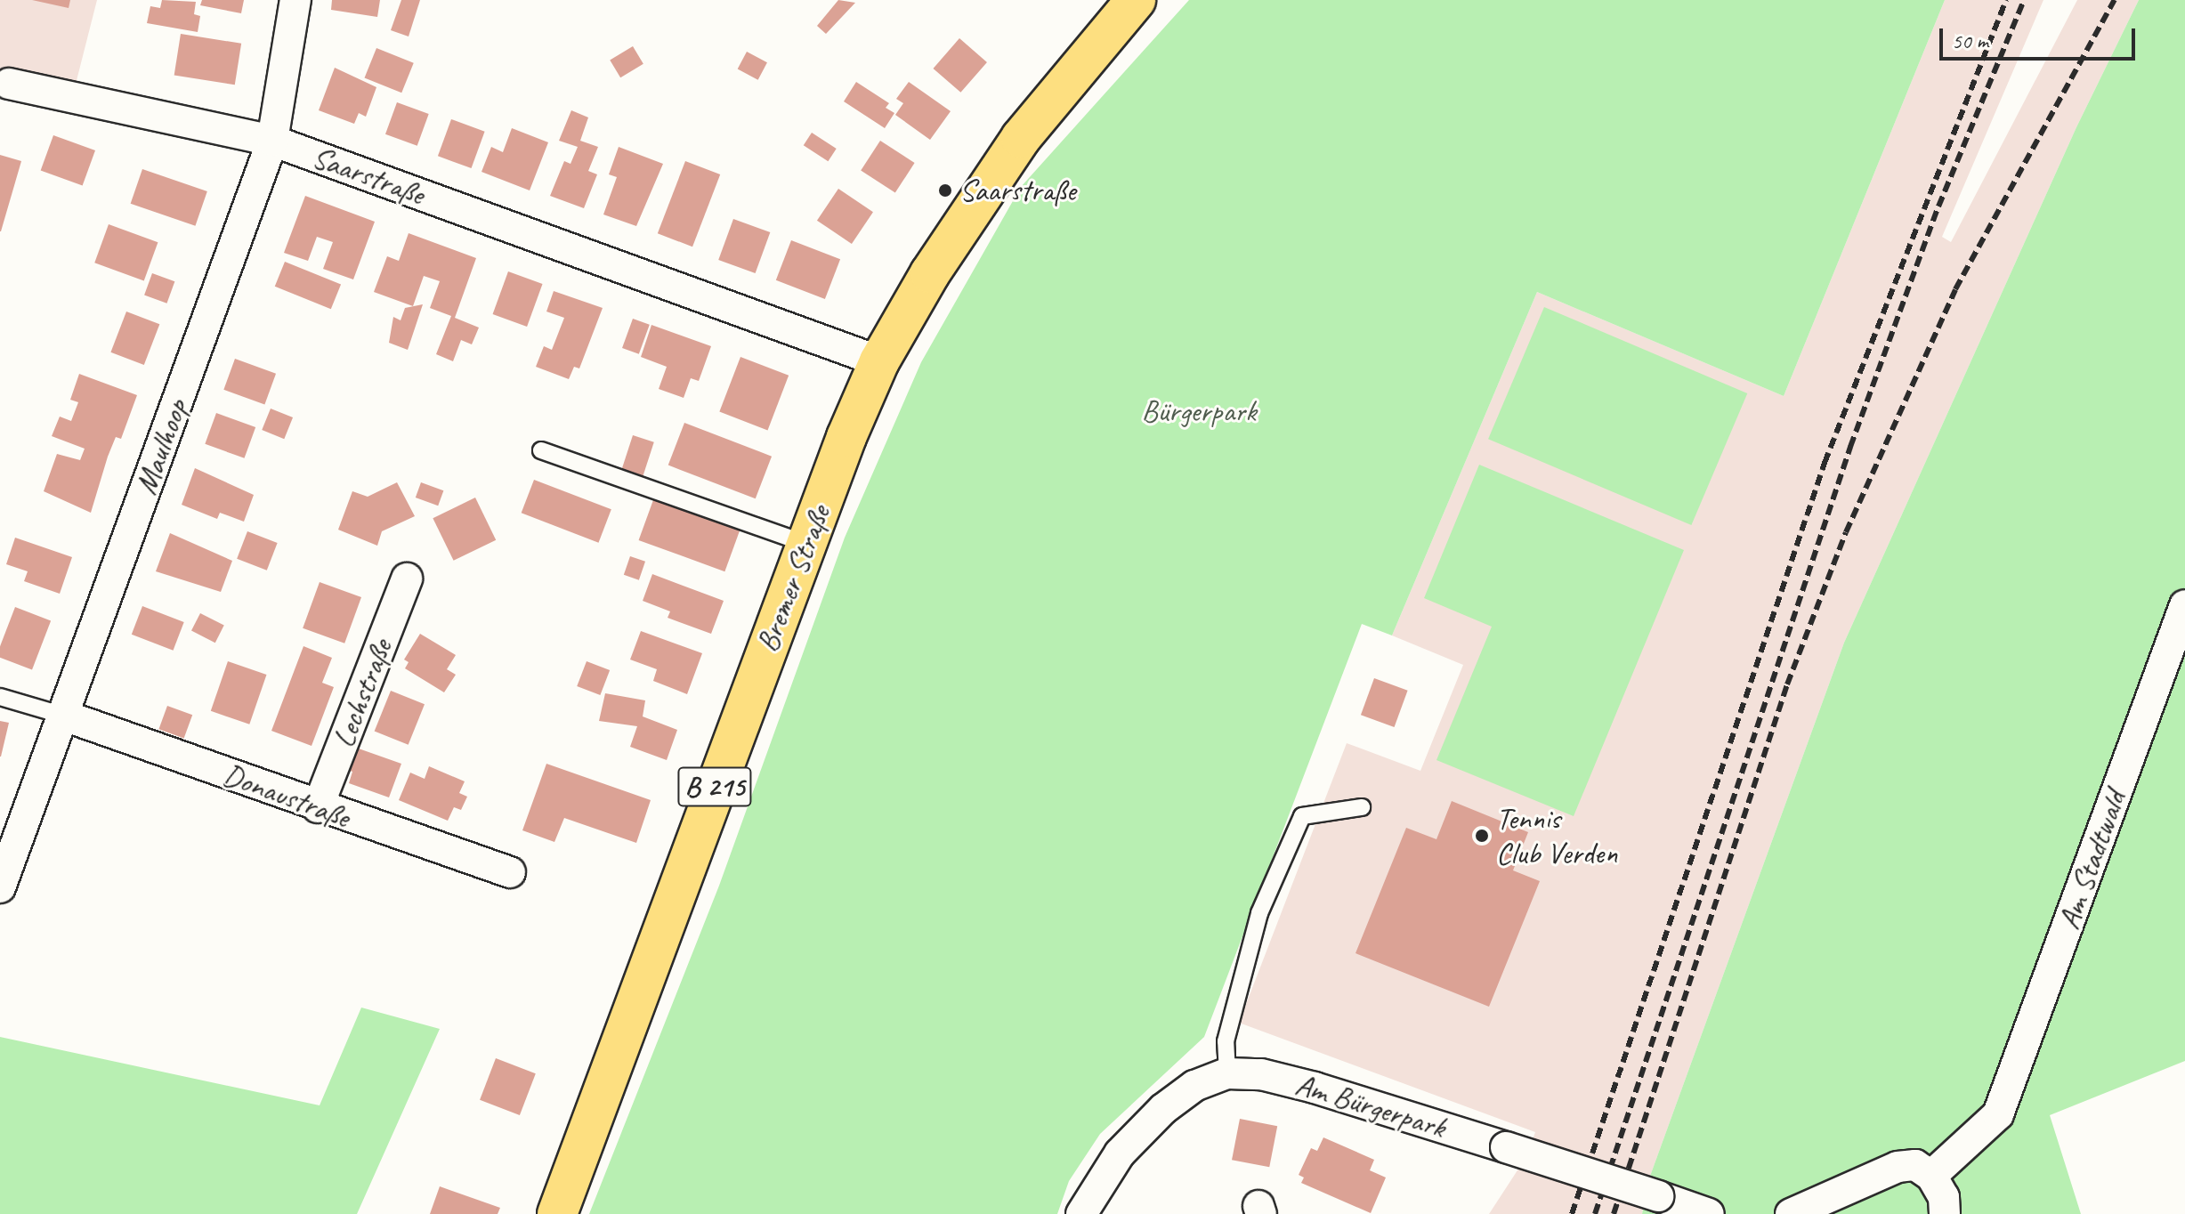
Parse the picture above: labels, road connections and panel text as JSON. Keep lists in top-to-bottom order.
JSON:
{
  "streets": {
    "main road": ["Bremer Straße", "B 215"],
    "street": [
      "Saarstraße",
      "Maulhoop",
      "Lechstraße",
      "Donaustraße",
      "Am Stadtwald",
      "Am Bürgerpark"
    ]
  },
  "crossings": [
    ["Saarstraße", "Maulhoop"],
    ["Saarstraße", "Bremer Straße"],
    ["Maulhoop", "Donaustraße"],
    ["Lechstraße", "Donaustraße"]
  ],
  "parks": ["Bürgerpark"],
  "places": ["Saarstraße", "Tennis Club Verden"],
  "scale_bar": "50 m"
}
